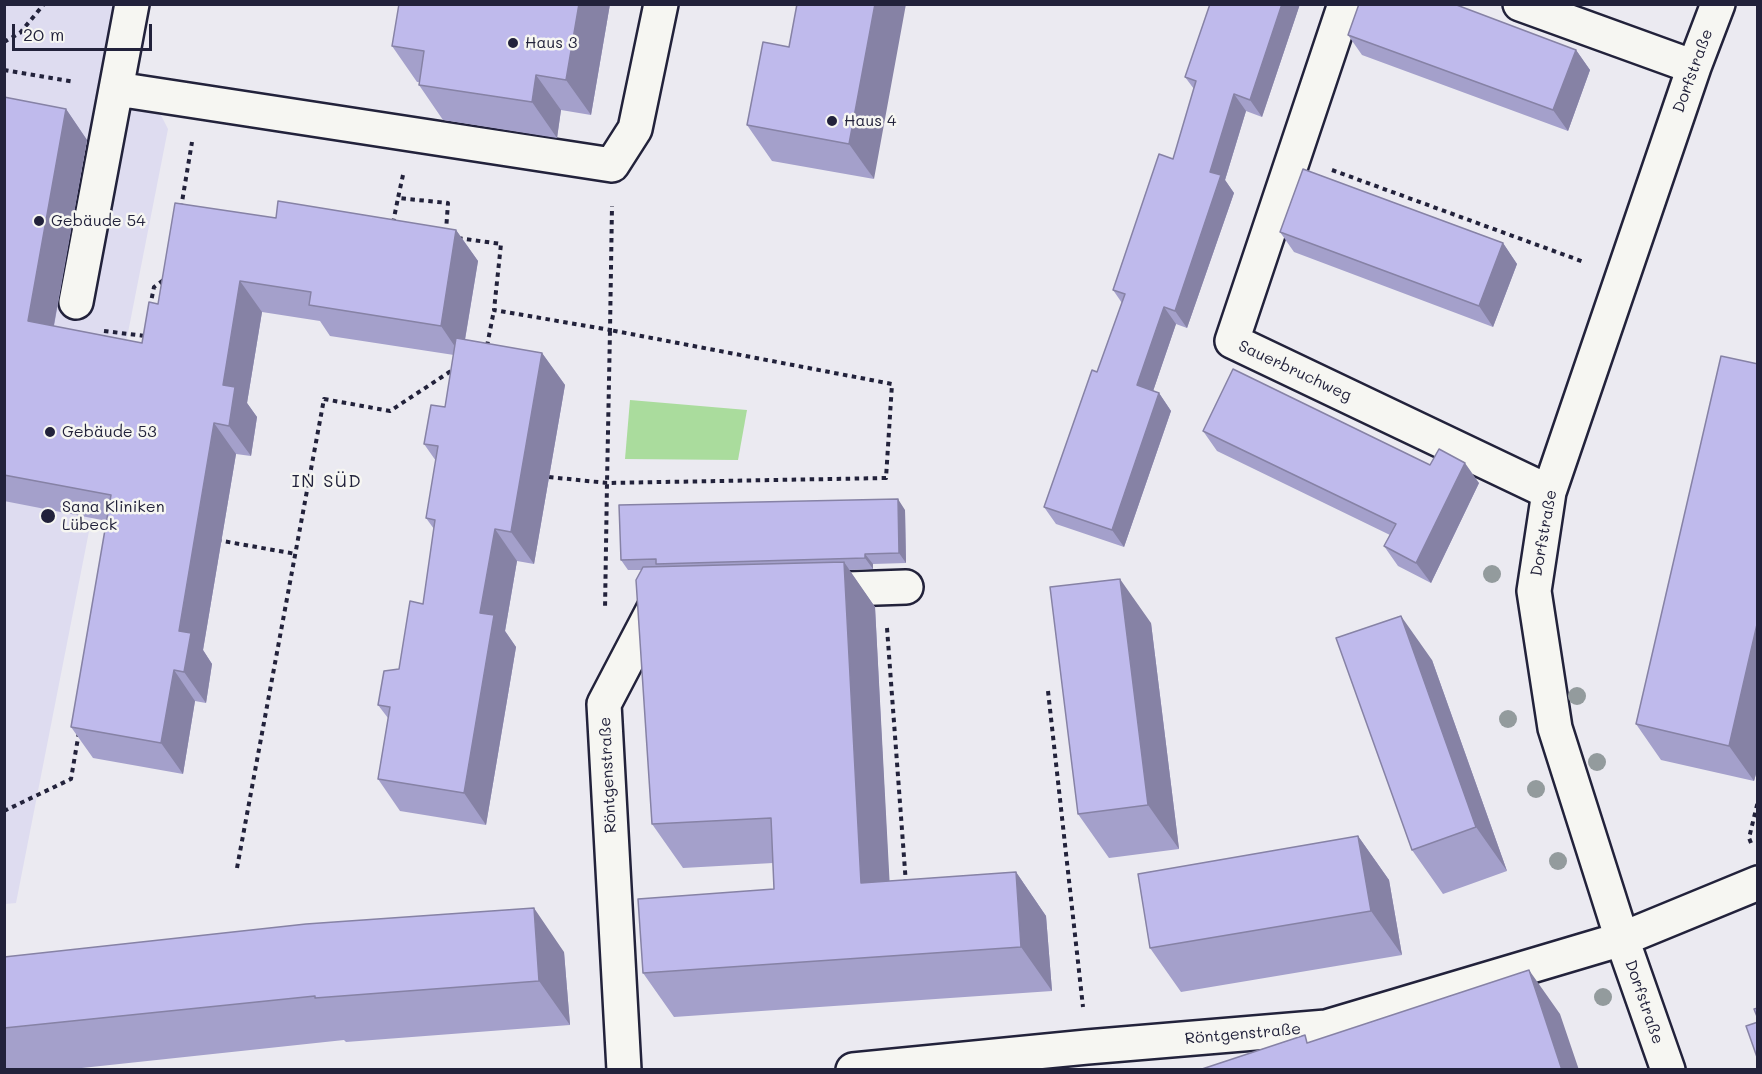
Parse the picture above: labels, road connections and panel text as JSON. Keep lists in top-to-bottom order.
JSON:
{
  "streets": {
    "street": ["Dorfstraße", "Sauerbruchweg", "Röntgenstraße"]
  },
  "crossings": [
    ["Dorfstraße", "Sauerbruchweg"],
    ["Dorfstraße", "Röntgenstraße"]
  ],
  "districts": ["IN SÜD"],
  "places": [
    "Haus 3",
    "Haus 4",
    "Gebäude 54",
    "Gebäude 53",
    "Sana Kliniken Lübeck"
  ],
  "scale_bar": "20 m"
}
